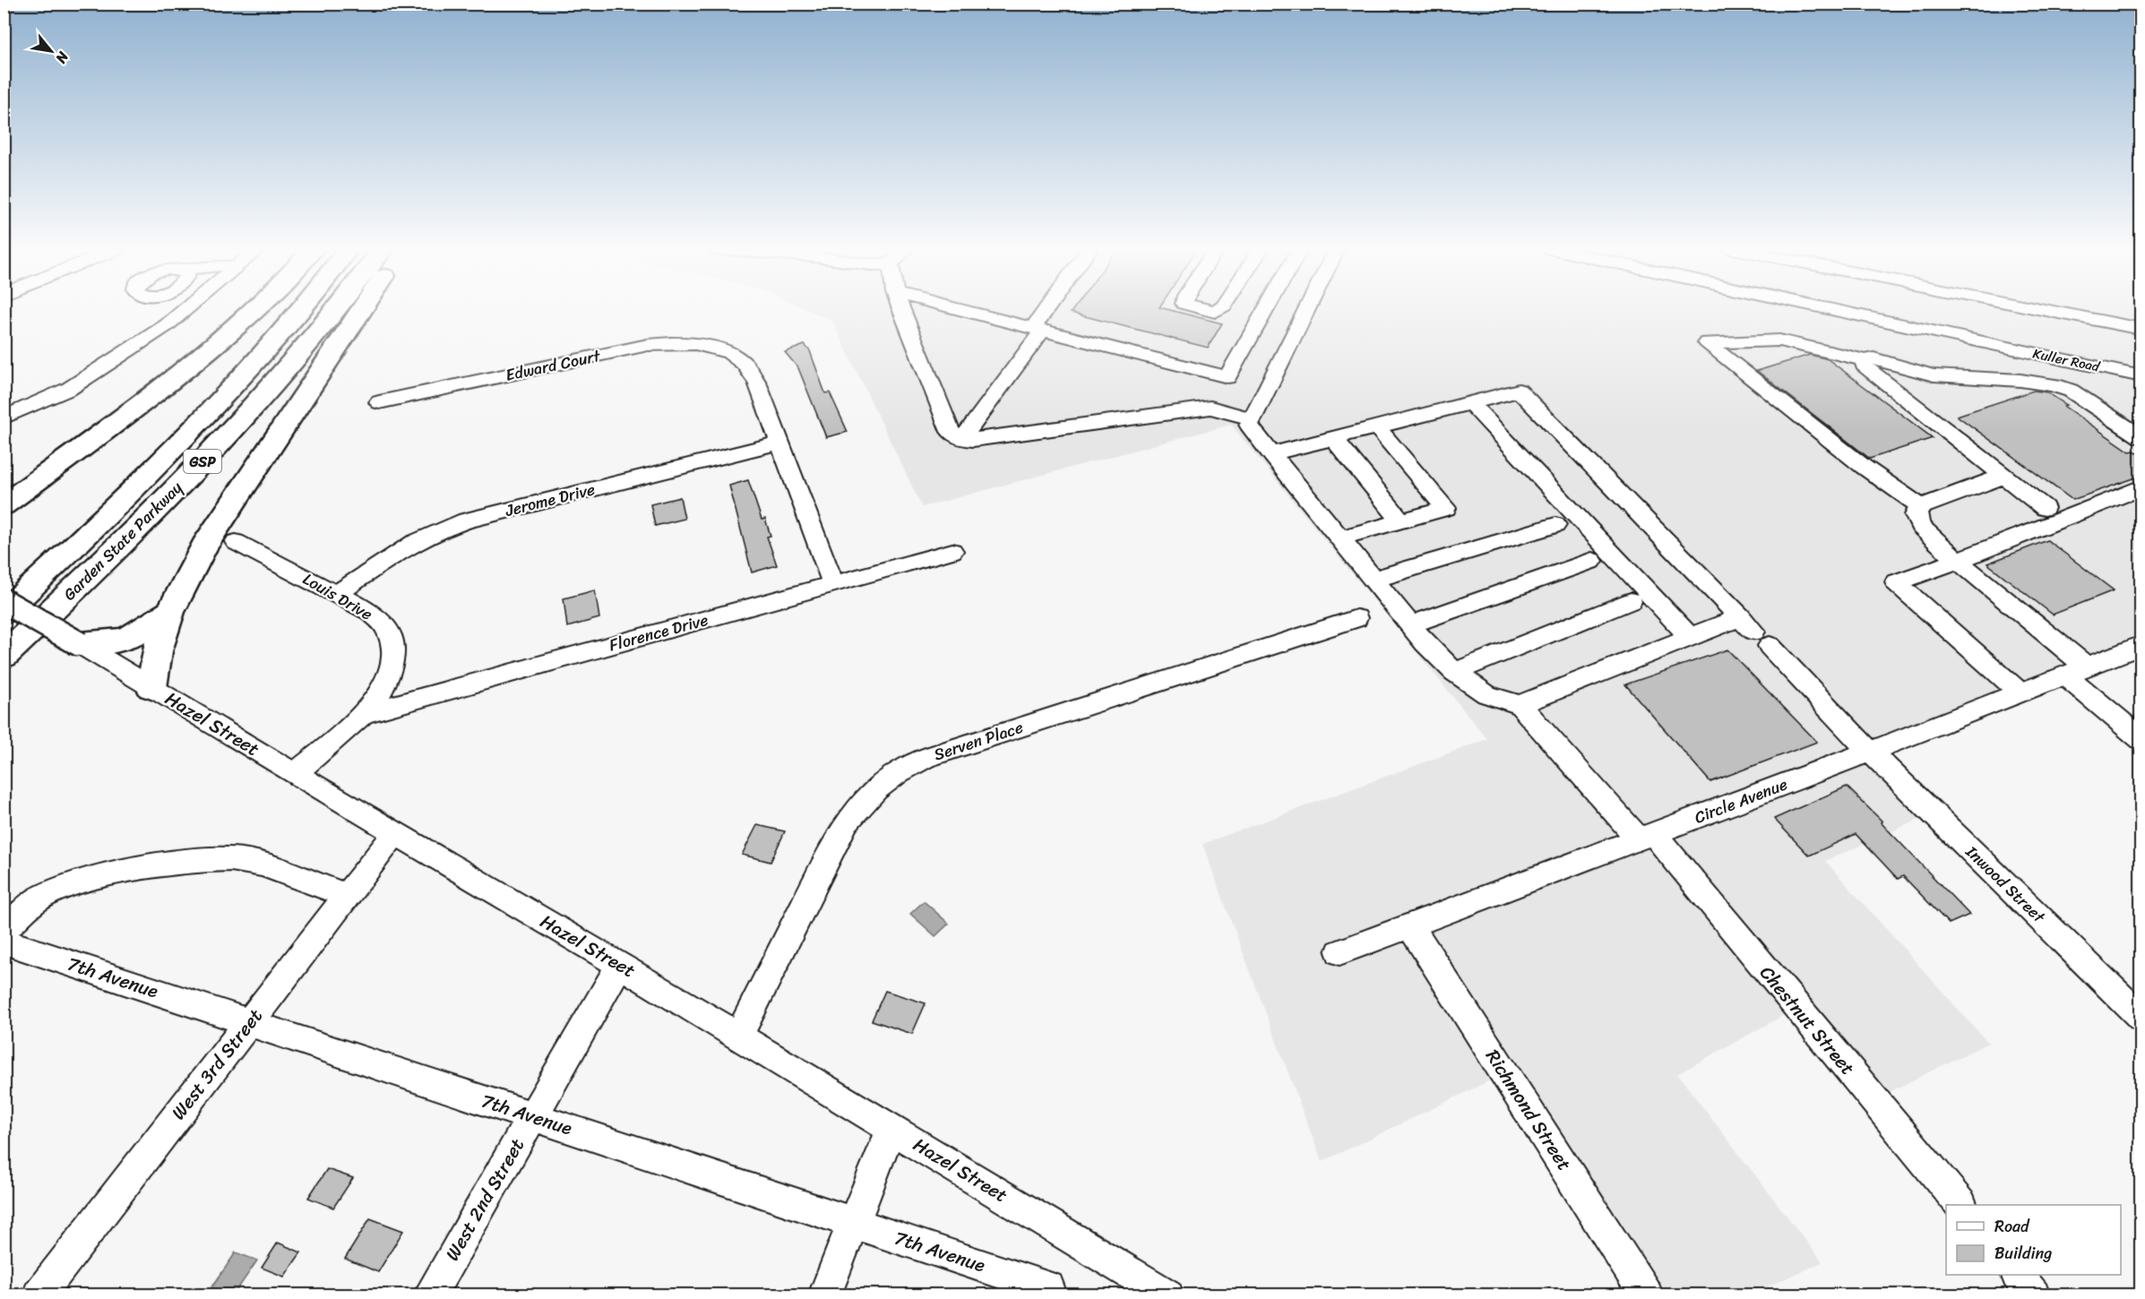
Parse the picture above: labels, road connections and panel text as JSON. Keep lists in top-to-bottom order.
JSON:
{
  "streets": {
    "highway": ["GSP", "Garden State Parkway"],
    "street": [
      "Kuller Road",
      "Edward Court",
      "Jerome Drive",
      "Louis Drive",
      "Florence Drive",
      "Hazel Street",
      "Serven Place",
      "Circle Avenue",
      "Inwood Street",
      "7th Avenue",
      "Chestnut Street",
      "West 3rd Street",
      "Richmond Street",
      "West 2nd Street"
    ]
  },
  "crossings": [
    ["Edward Court", "Jerome Drive"],
    ["Edward Court", "Florence Drive"],
    ["Jerome Drive", "Louis Drive"],
    ["Louis Drive", "Florence Drive"],
    ["Louis Drive", "Hazel Street"],
    ["Hazel Street", "Serven Place"],
    ["Hazel Street", "West 3rd Street"],
    ["Hazel Street", "West 2nd Street"],
    ["Circle Avenue", "Inwood Street"],
    ["Circle Avenue", "Chestnut Street"],
    ["Circle Avenue", "Richmond Street"],
    ["7th Avenue", "West 3rd Street"],
    ["7th Avenue", "West 2nd Street"]
  ],
  "legend": ["Road", "Building"],
  "north": "bottom right"
}
